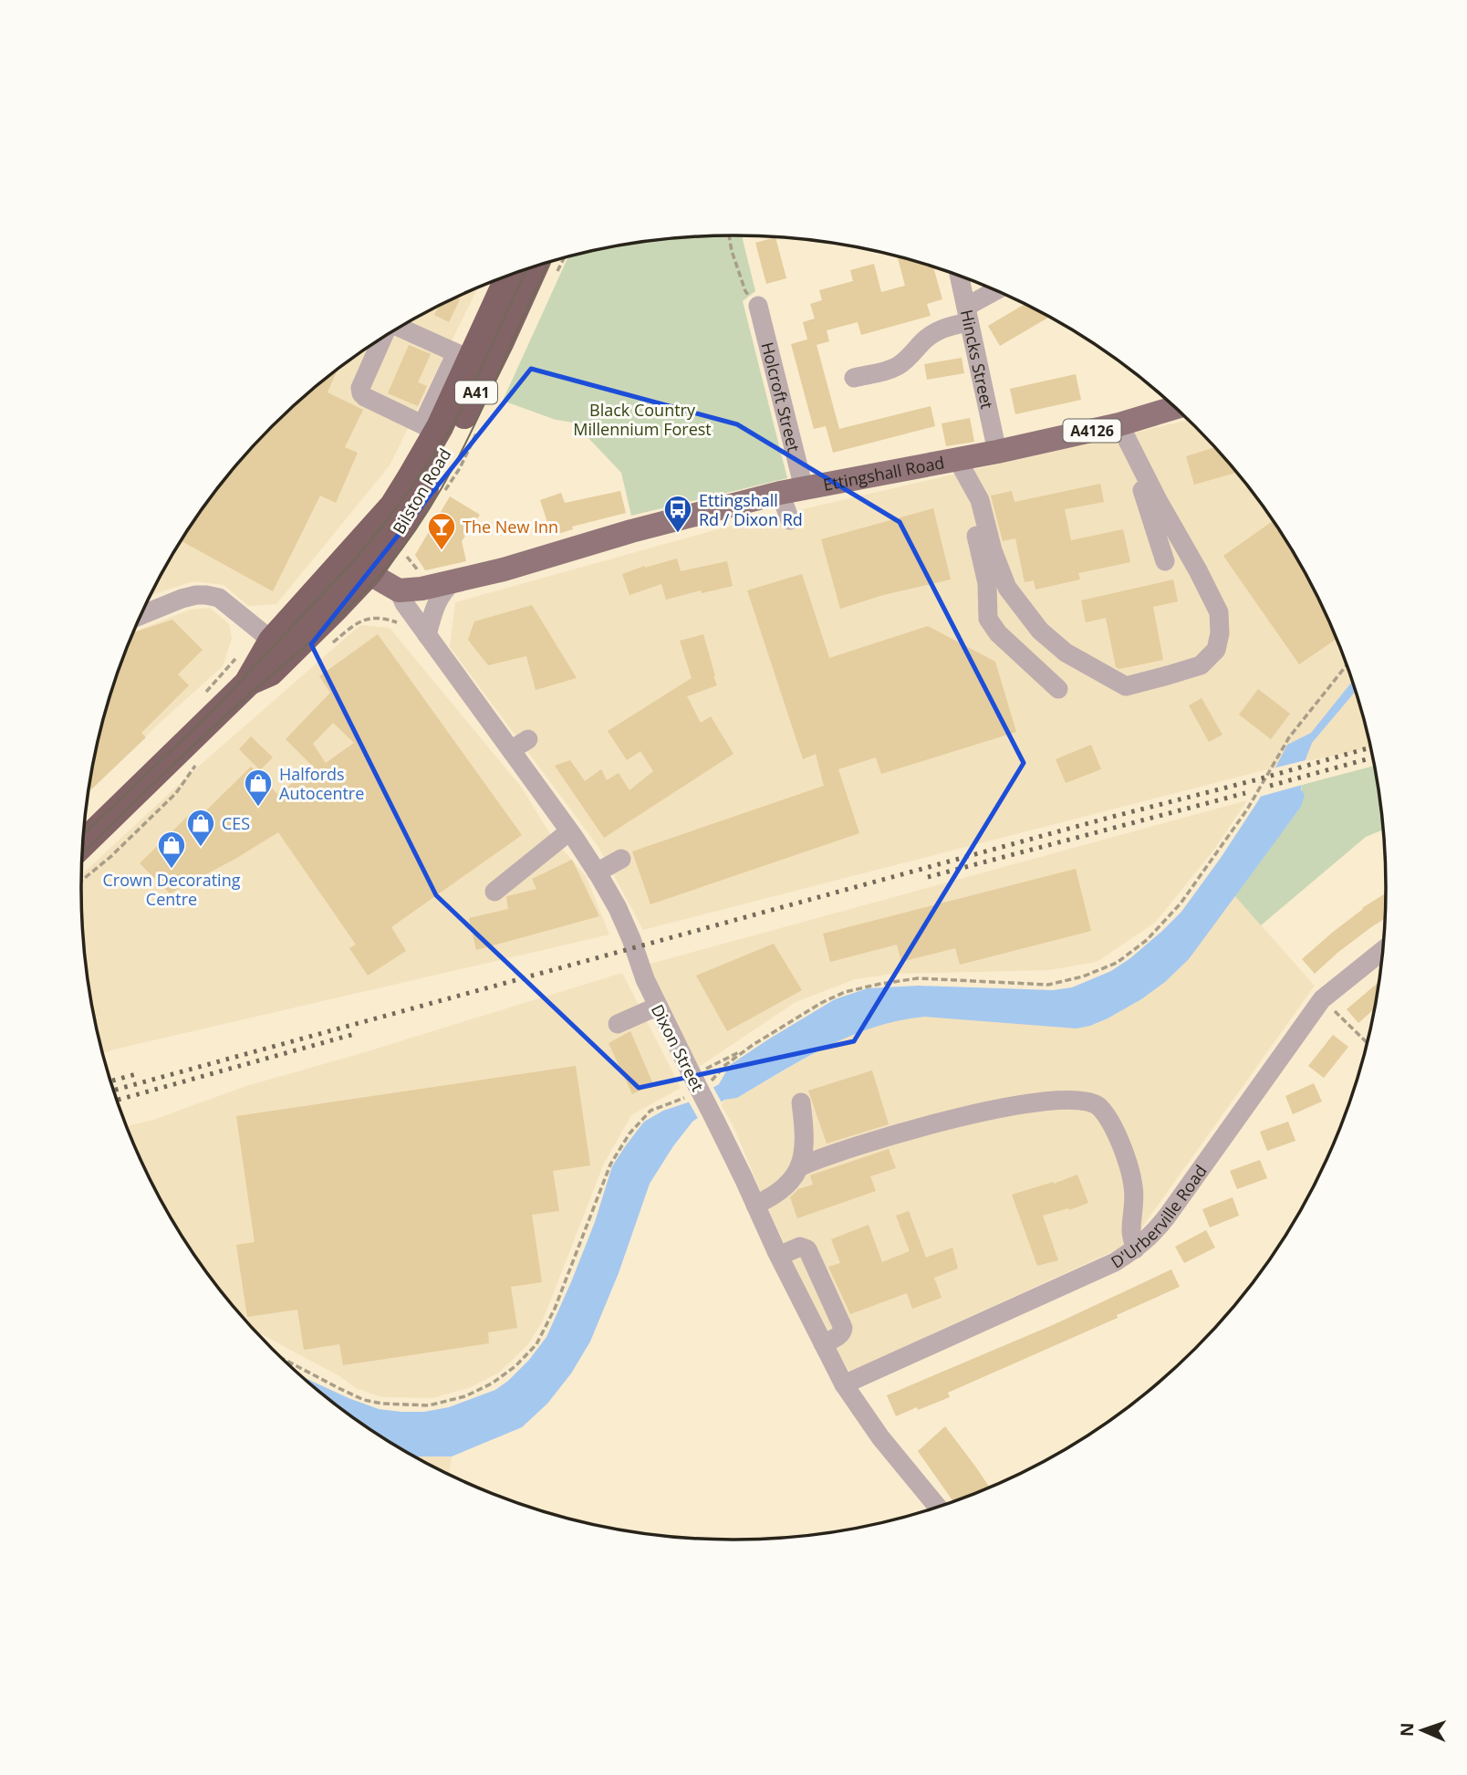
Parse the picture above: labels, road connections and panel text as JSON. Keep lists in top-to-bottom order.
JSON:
{
  "streets": {
    "highway": ["A41", "Bilston Road"],
    "main road": ["A4126", "Ettingshall Road"],
    "street": [
      "Hincks Street",
      "Holcroft Street",
      "Dixon Street",
      "D'Urberville Road"
    ]
  },
  "crossings": [
    ["Hincks Street", "Ettingshall Road"],
    ["Holcroft Street", "Ettingshall Road"],
    ["Ettingshall Road", "Dixon Street"],
    ["Dixon Street", "D'Urberville Road"]
  ],
  "parks": ["Black Country Millennium Forest"],
  "places": {
    "bus stop": ["Ettingshall Rd / Dixon Rd"],
    "bar": ["The New Inn"],
    "shop": ["Halfords Autocentre", "CES", "Crown Decorating Centre"]
  },
  "north": "left"
}
